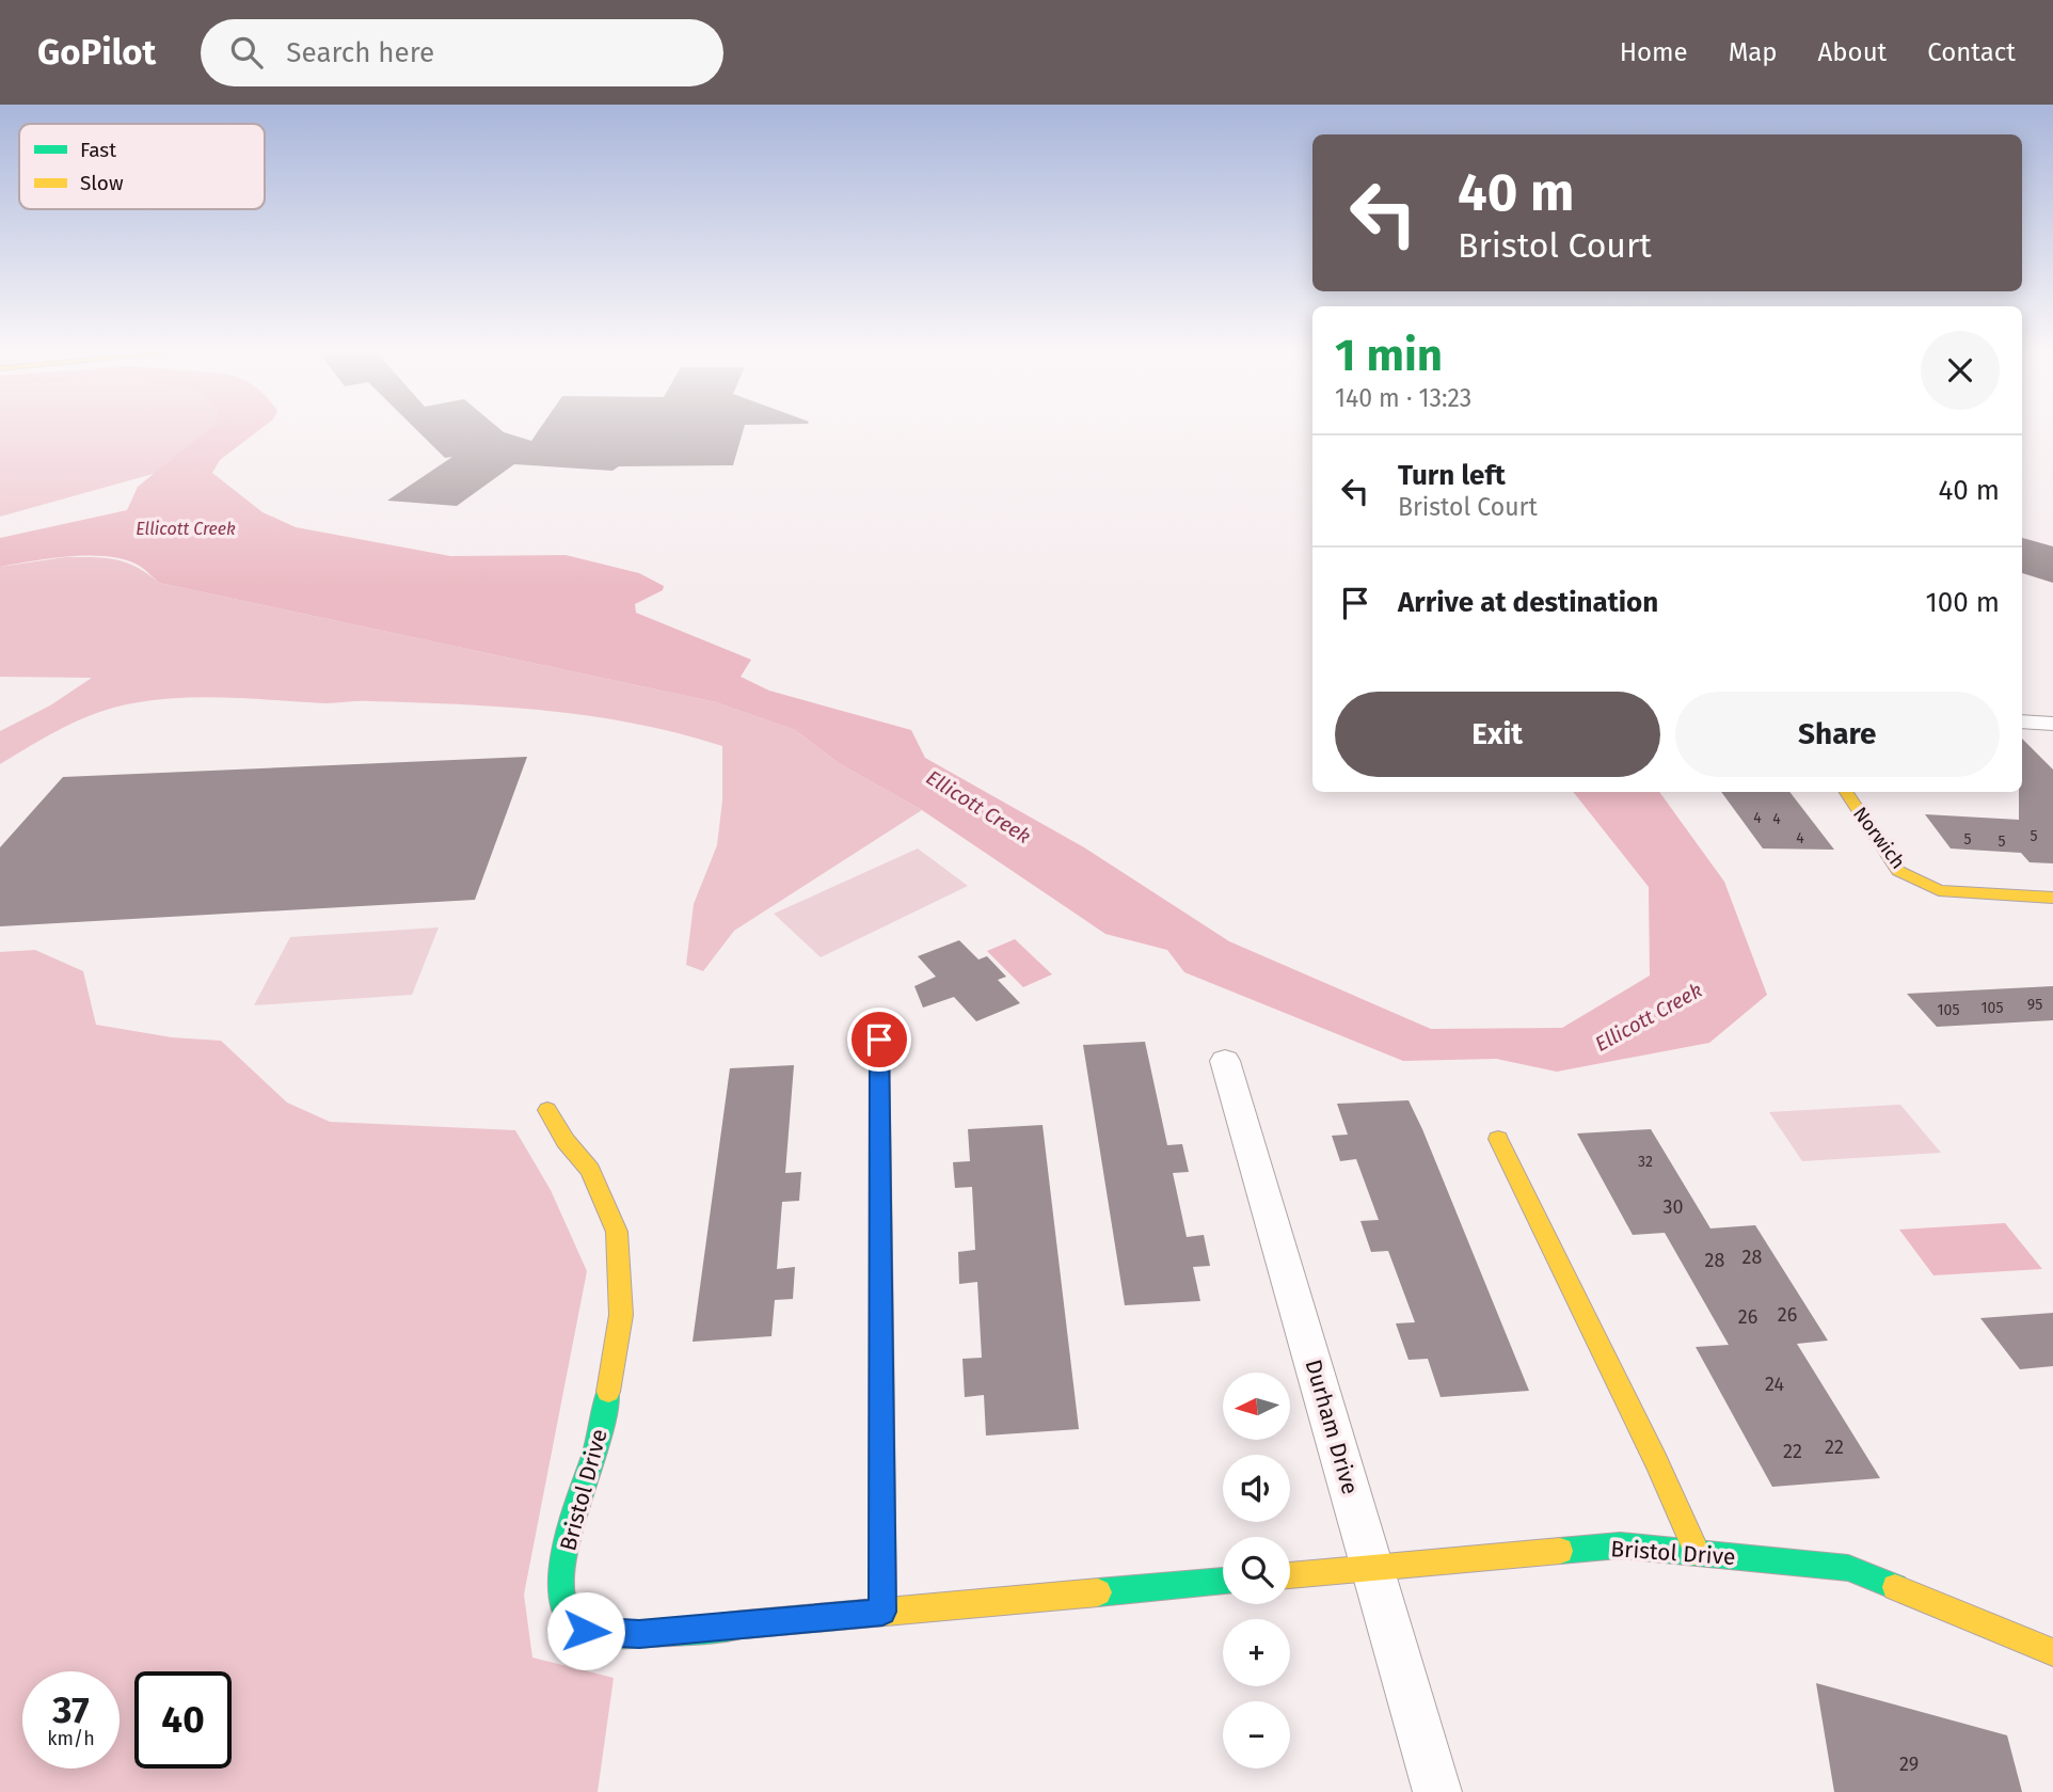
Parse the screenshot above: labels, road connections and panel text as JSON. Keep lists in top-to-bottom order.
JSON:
{
  "streets": {
    "street": ["Norwich", "Durham Drive", "Bristol Drive"]
  },
  "crossings": [
    ["Durham Drive", "Bristol Drive"]
  ],
  "water": ["Ellicott Creek"],
  "house_numbers": [
    "4",
    "4",
    "5",
    "4",
    "5",
    "5",
    "95",
    "105",
    "105",
    "32",
    "30",
    "28",
    "28",
    "26",
    "26",
    "24",
    "22",
    "22",
    "29"
  ],
  "legend": ["Fast", "Slow"],
  "north": "left",
  "page": {
    "header": "GoPilot",
    "search": "Search here",
    "nav": [
      "Home",
      "Map",
      "About",
      "Contact"
    ],
    "turn": ["40 m", "Bristol Court"],
    "heading": ["1 min", "140 m · 13:23"],
    "list": [
      {
        "name": "Turn left",
        "note": "Bristol Court",
        "value": "40 m"
      },
      {
        "name": "Arrive at destination",
        "value": "100 m"
      }
    ],
    "buttons": ["Exit", "Share"],
    "map_buttons": ["+", "−"],
    "speed": "37 km/h",
    "limit": "40"
  }
}
